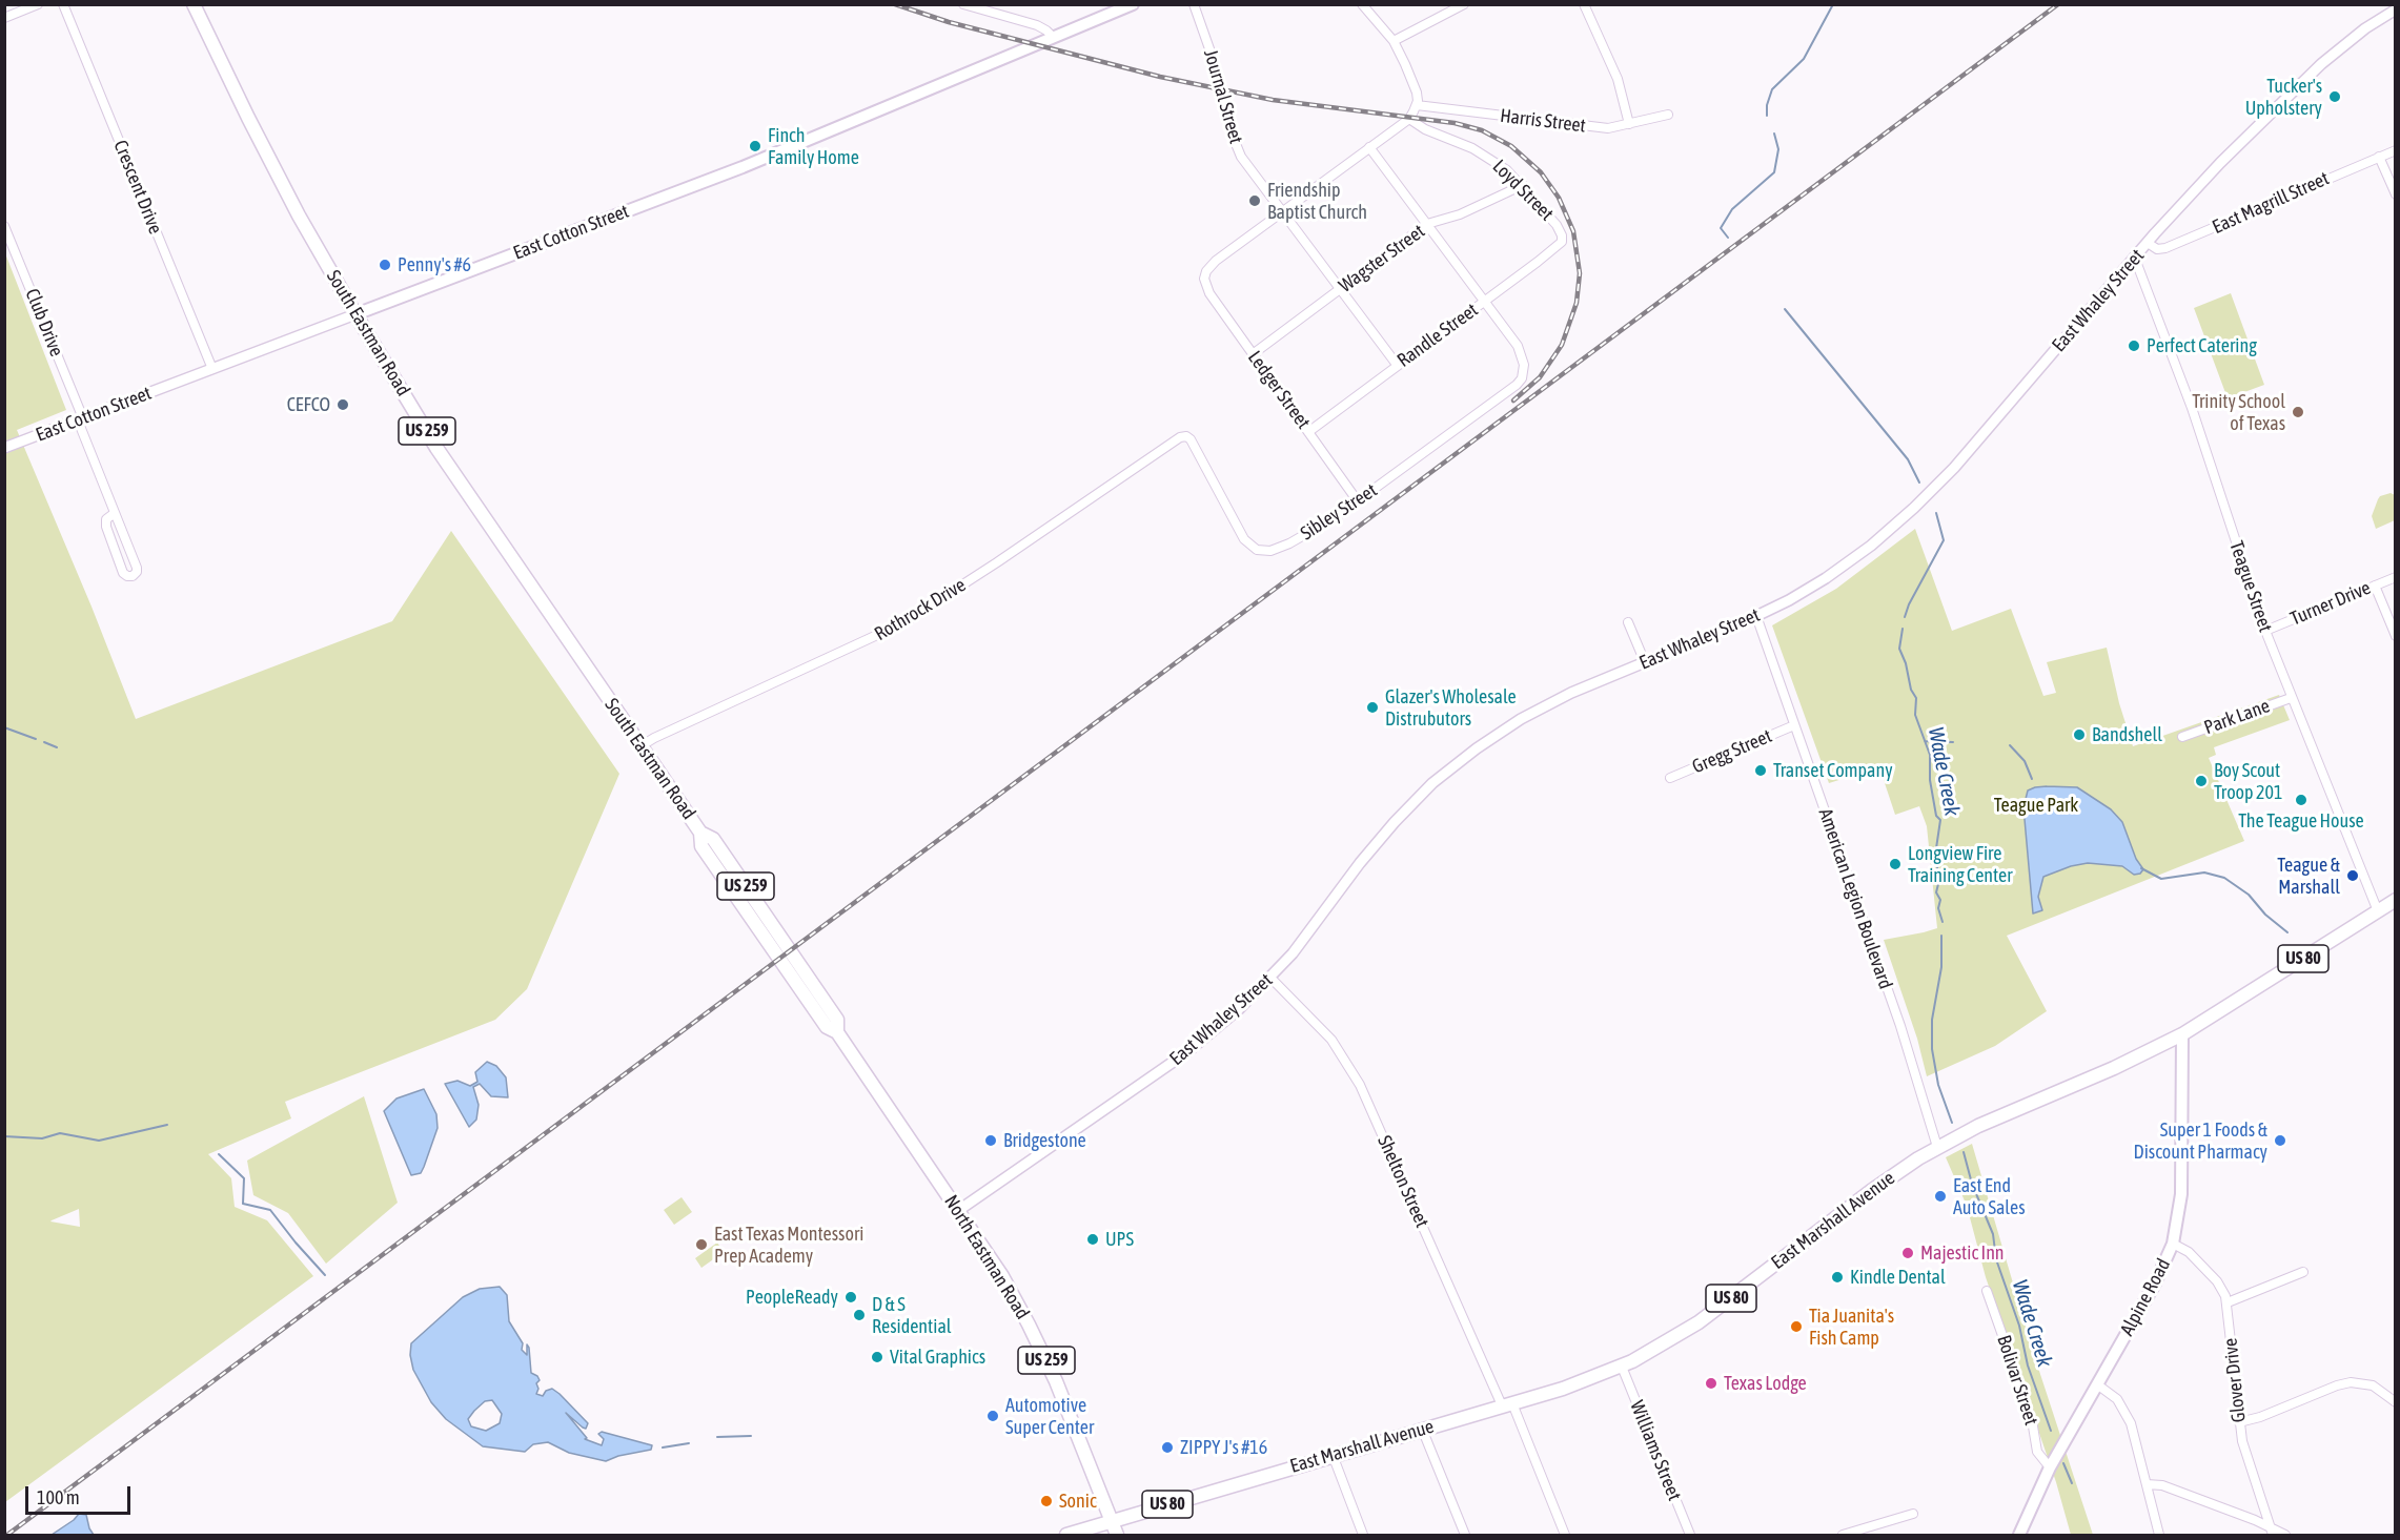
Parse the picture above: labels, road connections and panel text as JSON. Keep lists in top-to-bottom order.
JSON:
{
  "streets": {
    "main road": [
      "East Cotton Street",
      "South Eastman Road",
      "US 259",
      "US 80",
      "East Marshall Avenue",
      "North Eastman Road",
      "Alpine Road"
    ],
    "street": [
      "Journal Street",
      "Harris Street",
      "Crescent Drive",
      "Loyd Street",
      "East Magrill Street",
      "Wagster Street",
      "East Whaley Street",
      "Club Drive",
      "Randle Street",
      "Ledger Street",
      "Sibley Street",
      "Teague Street",
      "Turner Drive",
      "Rothrock Drive",
      "Park Lane",
      "Gregg Street",
      "American Legion Boulevard",
      "Shelton Street",
      "Bolivar Street",
      "Glover Drive",
      "Williams Street"
    ]
  },
  "crossings": [
    ["Journal Street", "Wagster Street"],
    ["Journal Street", "Randle Street"],
    ["Journal Street", "Ledger Street"],
    ["Crescent Drive", "East Cotton Street"],
    ["Loyd Street", "Wagster Street"],
    ["Loyd Street", "Randle Street"],
    ["East Magrill Street", "East Whaley Street"],
    ["East Cotton Street", "Club Drive"],
    ["East Cotton Street", "South Eastman Road"],
    ["Wagster Street", "Ledger Street"],
    ["East Whaley Street", "Teague Street"],
    ["East Whaley Street", "American Legion Boulevard"],
    ["East Whaley Street", "Shelton Street"],
    ["East Whaley Street", "North Eastman Road"],
    ["South Eastman Road", "Rothrock Drive"],
    ["South Eastman Road", "North Eastman Road"],
    ["Randle Street", "Ledger Street"],
    ["Randle Street", "Sibley Street"],
    ["Ledger Street", "Sibley Street"],
    ["Sibley Street", "Rothrock Drive"],
    ["Teague Street", "Turner Drive"],
    ["Teague Street", "Park Lane"],
    ["Teague Street", "East Marshall Avenue"],
    ["Gregg Street", "American Legion Boulevard"],
    ["American Legion Boulevard", "East Marshall Avenue"],
    ["Shelton Street", "East Marshall Avenue"],
    ["East Marshall Avenue", "North Eastman Road"],
    ["East Marshall Avenue", "Alpine Road"],
    ["East Marshall Avenue", "Williams Street"],
    ["Alpine Road", "Bolivar Street"],
    ["Alpine Road", "Glover Drive"]
  ],
  "water": ["Wade Creek"],
  "parks": ["Teague Park"],
  "places": [
    "Tucker's Upholstery",
    "Finch Family Home",
    "Friendship Baptist Church",
    "Penny's #6",
    "Perfect Catering",
    "CEFCO",
    "Trinity School of Texas",
    "Glazer's Wholesale Distrubutors",
    "Bandshell",
    "Transet Company",
    "Boy Scout Troop 201",
    "The Teague House",
    "Longview Fire Training Center",
    "Teague & Marshall",
    "Bridgestone",
    "Super 1 Foods & Discount Pharmacy",
    "East End Auto Sales",
    "UPS",
    "East Texas Montessori Prep Academy",
    "Majestic Inn",
    "Kindle Dental",
    "PeopleReady",
    "D & S Residential",
    "Tia Juanita's Fish Camp",
    "Vital Graphics",
    "Texas Lodge",
    "Automotive Super Center",
    "ZIPPY J's #16",
    "Sonic"
  ],
  "scale_bar": "100 m"
}
